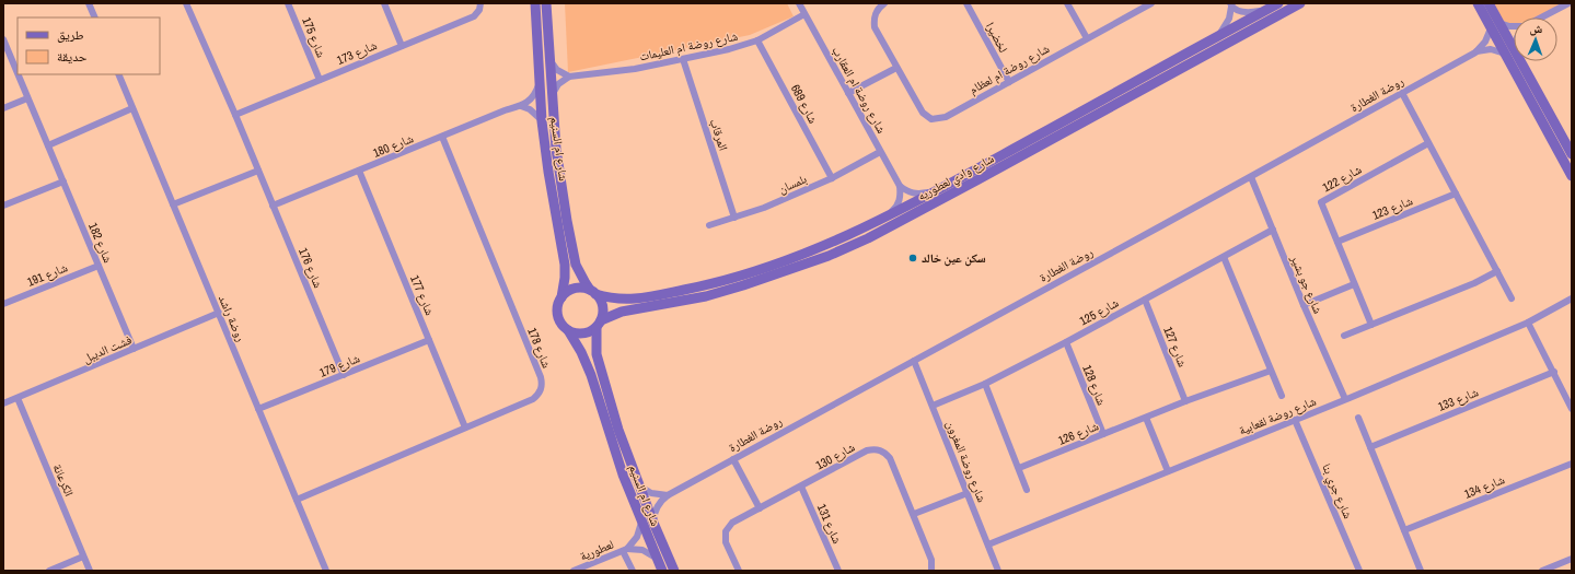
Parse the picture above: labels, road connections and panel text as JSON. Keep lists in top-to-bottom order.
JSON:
{
  "streets": {
    "street": [
      "شارع 175",
      "لخضيرا",
      "شارع روضة ام العليمات",
      "شارع 173",
      "شارع روضة ام لعظام",
      "شارع روضة ام العقارب",
      "روضة الغطارة",
      "شارع 689",
      "المرقاب",
      "شارع 180",
      "شارع ام السنيم",
      "شارع وادي لعطوريه",
      "شارع 122",
      "بلمسان",
      "شارع 123",
      "شارع 182",
      "شارع 176",
      "شارع 191",
      "شارع جو بشير",
      "شارع 177",
      "شارع 125",
      "روضة راشد",
      "شارع 127",
      "شارع 178",
      "فشت الديبل",
      "شارع 179",
      "شارع 128",
      "شارع 133",
      "شارع روضة لقعابية",
      "شارع 126",
      "شارع 130",
      "شارع روضة المغرون",
      "الكرعانة",
      "شارع 134",
      "شارع جري بنا",
      "شارع 131",
      "لعطورية"
    ]
  },
  "crossings": [
    ["شارع 175", "شارع 173"],
    ["لخضيرا", "شارع روضة ام لعظام"],
    ["شارع روضة ام العليمات", "شارع روضة ام العقارب"],
    ["شارع روضة ام العليمات", "شارع 689"],
    ["شارع روضة ام العليمات", "المرقاب"],
    ["شارع 173", "شارع 176"],
    ["شارع روضة ام العقارب", "بلمسان"],
    ["روضة الغطارة", "شارع ام السنيم"],
    ["روضة الغطارة", "شارع جو بشير"],
    ["روضة الغطارة", "شارع روضة المغرون"],
    ["شارع 689", "بلمسان"],
    ["المرقاب", "بلمسان"],
    ["شارع 180", "شارع ام السنيم"],
    ["شارع 180", "شارع 176"],
    ["شارع 180", "شارع 177"],
    ["شارع 180", "شارع 178"],
    ["شارع ام السنيم", "شارع وادي لعطوريه"],
    ["شارع ام السنيم", "لعطورية"],
    ["شارع 122", "شارع 123"],
    ["شارع 182", "شارع 191"],
    ["شارع 182", "فشت الديبل"],
    ["شارع 176", "شارع 179"],
    ["شارع جو بشير", "شارع 125"],
    ["شارع جو بشير", "شارع روضة لقعابية"],
    ["شارع 177", "شارع 178"],
    ["شارع 177", "شارع 179"],
    ["شارع 125", "شارع 127"],
    ["شارع 125", "شارع 128"],
    ["شارع 125", "شارع روضة المغرون"],
    ["روضة راشد", "شارع 178"],
    ["روضة راشد", "فشت الديبل"],
    ["روضة راشد", "شارع 179"],
    ["شارع 127", "شارع 126"],
    ["فشت الديبل", "الكرعانة"],
    ["شارع 128", "شارع 126"],
    ["شارع روضة لقعابية", "شارع روضة المغرون"],
    ["شارع روضة لقعابية", "شارع جري بنا"],
    ["شارع 130", "شارع 131"]
  ],
  "places": ["سكن عين خالد"],
  "legend": ["طريق", "حديقة"],
  "north": "top"
}
